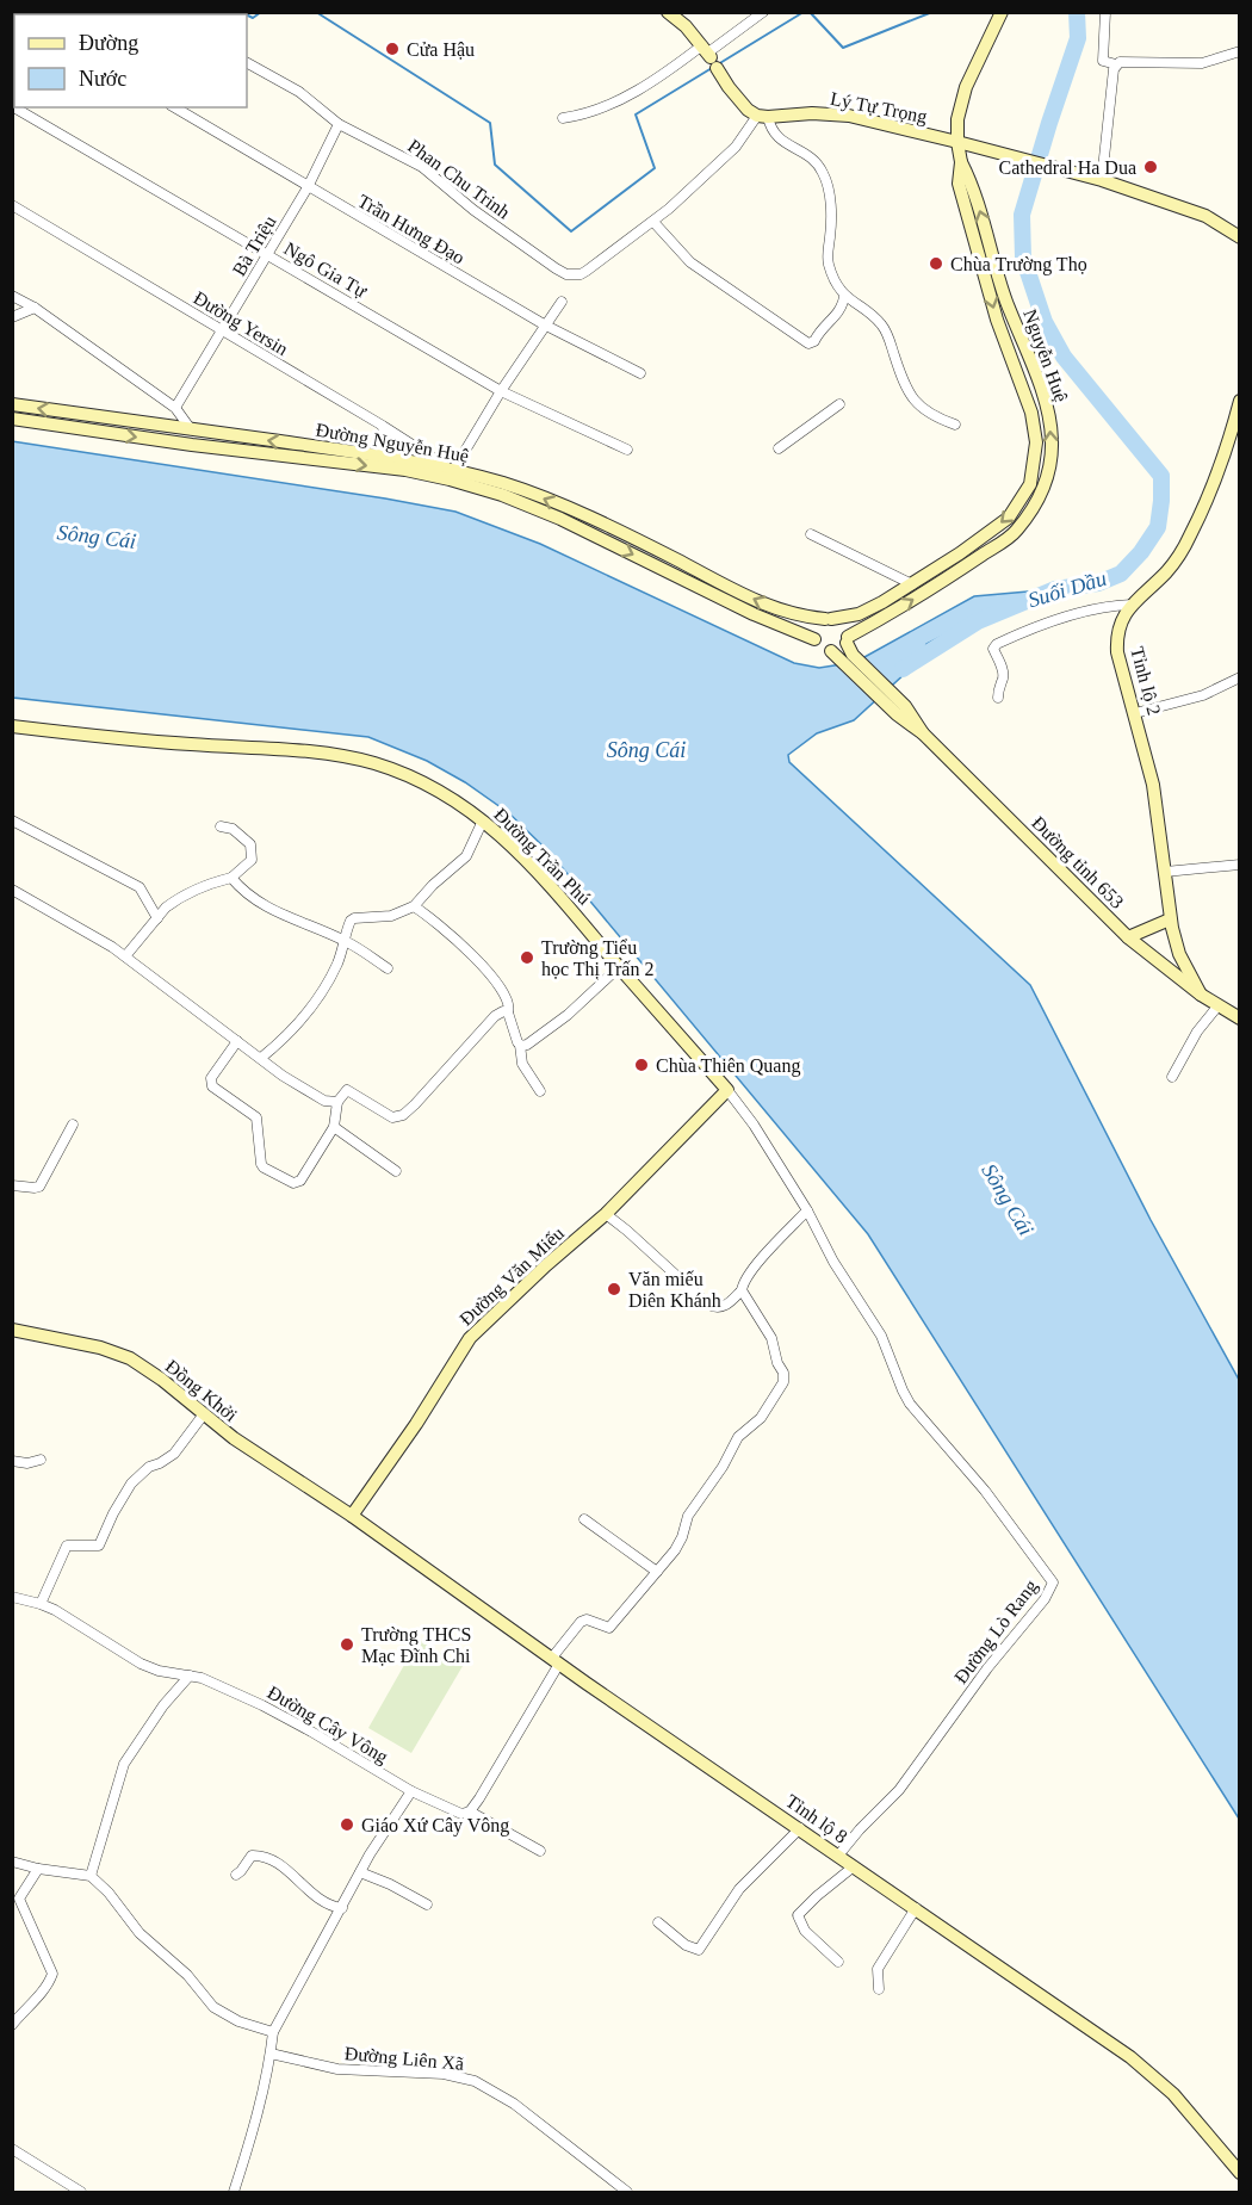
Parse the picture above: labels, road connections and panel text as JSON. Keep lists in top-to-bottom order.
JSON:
{
  "streets": {
    "main road": [
      "Lý Tự Trọng",
      "Nguyễn Huệ",
      "Đường Nguyễn Huệ",
      "Tỉnh lộ 2",
      "Đường Trần Phú",
      "Đường tỉnh 653",
      "Đường Văn Miếu",
      "Đồng Khởi",
      "Tỉnh lộ 8"
    ],
    "street": [
      "Phan Chu Trinh",
      "Trần Hưng Đạo",
      "Bà Triệu",
      "Ngô Gia Tự",
      "Đường Yersin",
      "Đường Lò Rang",
      "Đường Cây Vông",
      "Đường Liên Xã"
    ]
  },
  "crossings": [
    ["Lý Tự Trọng", "Nguyễn Huệ"],
    ["Phan Chu Trinh", "Bà Triệu"],
    ["Trần Hưng Đạo", "Bà Triệu"],
    ["Bà Triệu", "Ngô Gia Tự"],
    ["Bà Triệu", "Đường Yersin"],
    ["Đường Yersin", "Đường Nguyễn Huệ"],
    ["Nguyễn Huệ", "Đường Nguyễn Huệ"],
    ["Nguyễn Huệ", "Đường tỉnh 653"],
    ["Đường Nguyễn Huệ", "Đường tỉnh 653"],
    ["Tỉnh lộ 2", "Đường tỉnh 653"],
    ["Đường Trần Phú", "Đường Văn Miếu"],
    ["Đường Văn Miếu", "Đồng Khởi"],
    ["Đường Văn Miếu", "Tỉnh lộ 8"],
    ["Đồng Khởi", "Tỉnh lộ 8"],
    ["Đường Lò Rang", "Tỉnh lộ 8"]
  ],
  "water": ["Sông Cái", "Suối Dầu"],
  "places": [
    "Cửa Hậu",
    "Cathedral Ha Dua",
    "Chùa Trường Thọ",
    "Trường Tiểu học Thị Trấn 2",
    "Chùa Thiên Quang",
    "Văn miếu Diên Khánh",
    "Trường THCS Mạc Đĩnh Chi",
    "Giáo Xứ Cây Vông"
  ],
  "legend": ["Đường", "Nước"]
}
